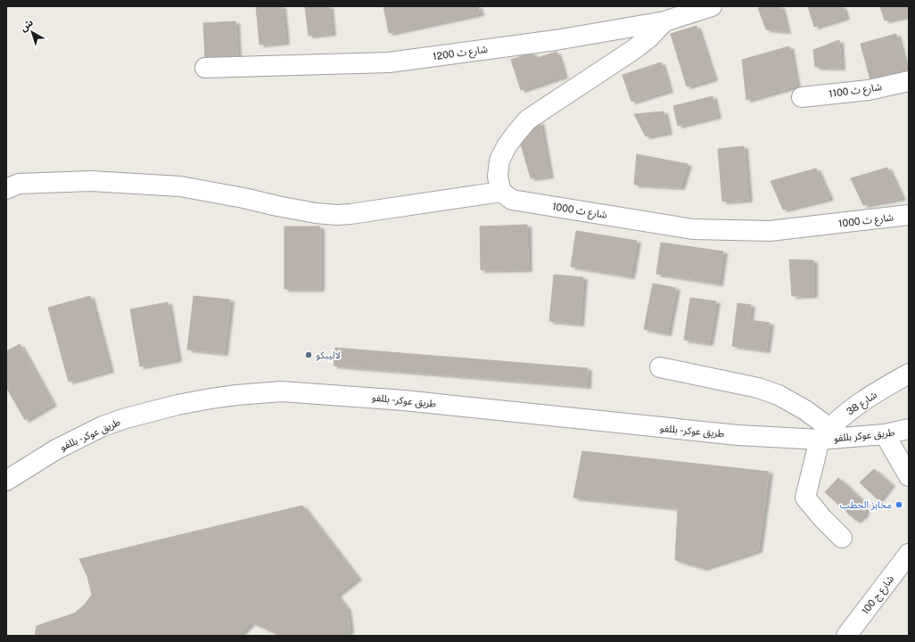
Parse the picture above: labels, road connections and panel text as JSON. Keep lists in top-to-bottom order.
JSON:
{
  "streets": {
    "street": [
      "شارع ث 1200",
      "شارع ث 1100",
      "شارع ث 1000",
      "طريق عوكر - بللفو",
      "شارع 38",
      "طريق عوكر بللفو",
      "شارع ج 100"
    ]
  },
  "crossings": [
    ["طريق عوكر - بللفو", "شارع 38"],
    ["طريق عوكر - بللفو", "طريق عوكر بللفو"],
    ["شارع 38", "طريق عوكر بللفو"]
  ],
  "places": ["لاليبكو", "مخابز الحطب"],
  "north": "top left"
}
